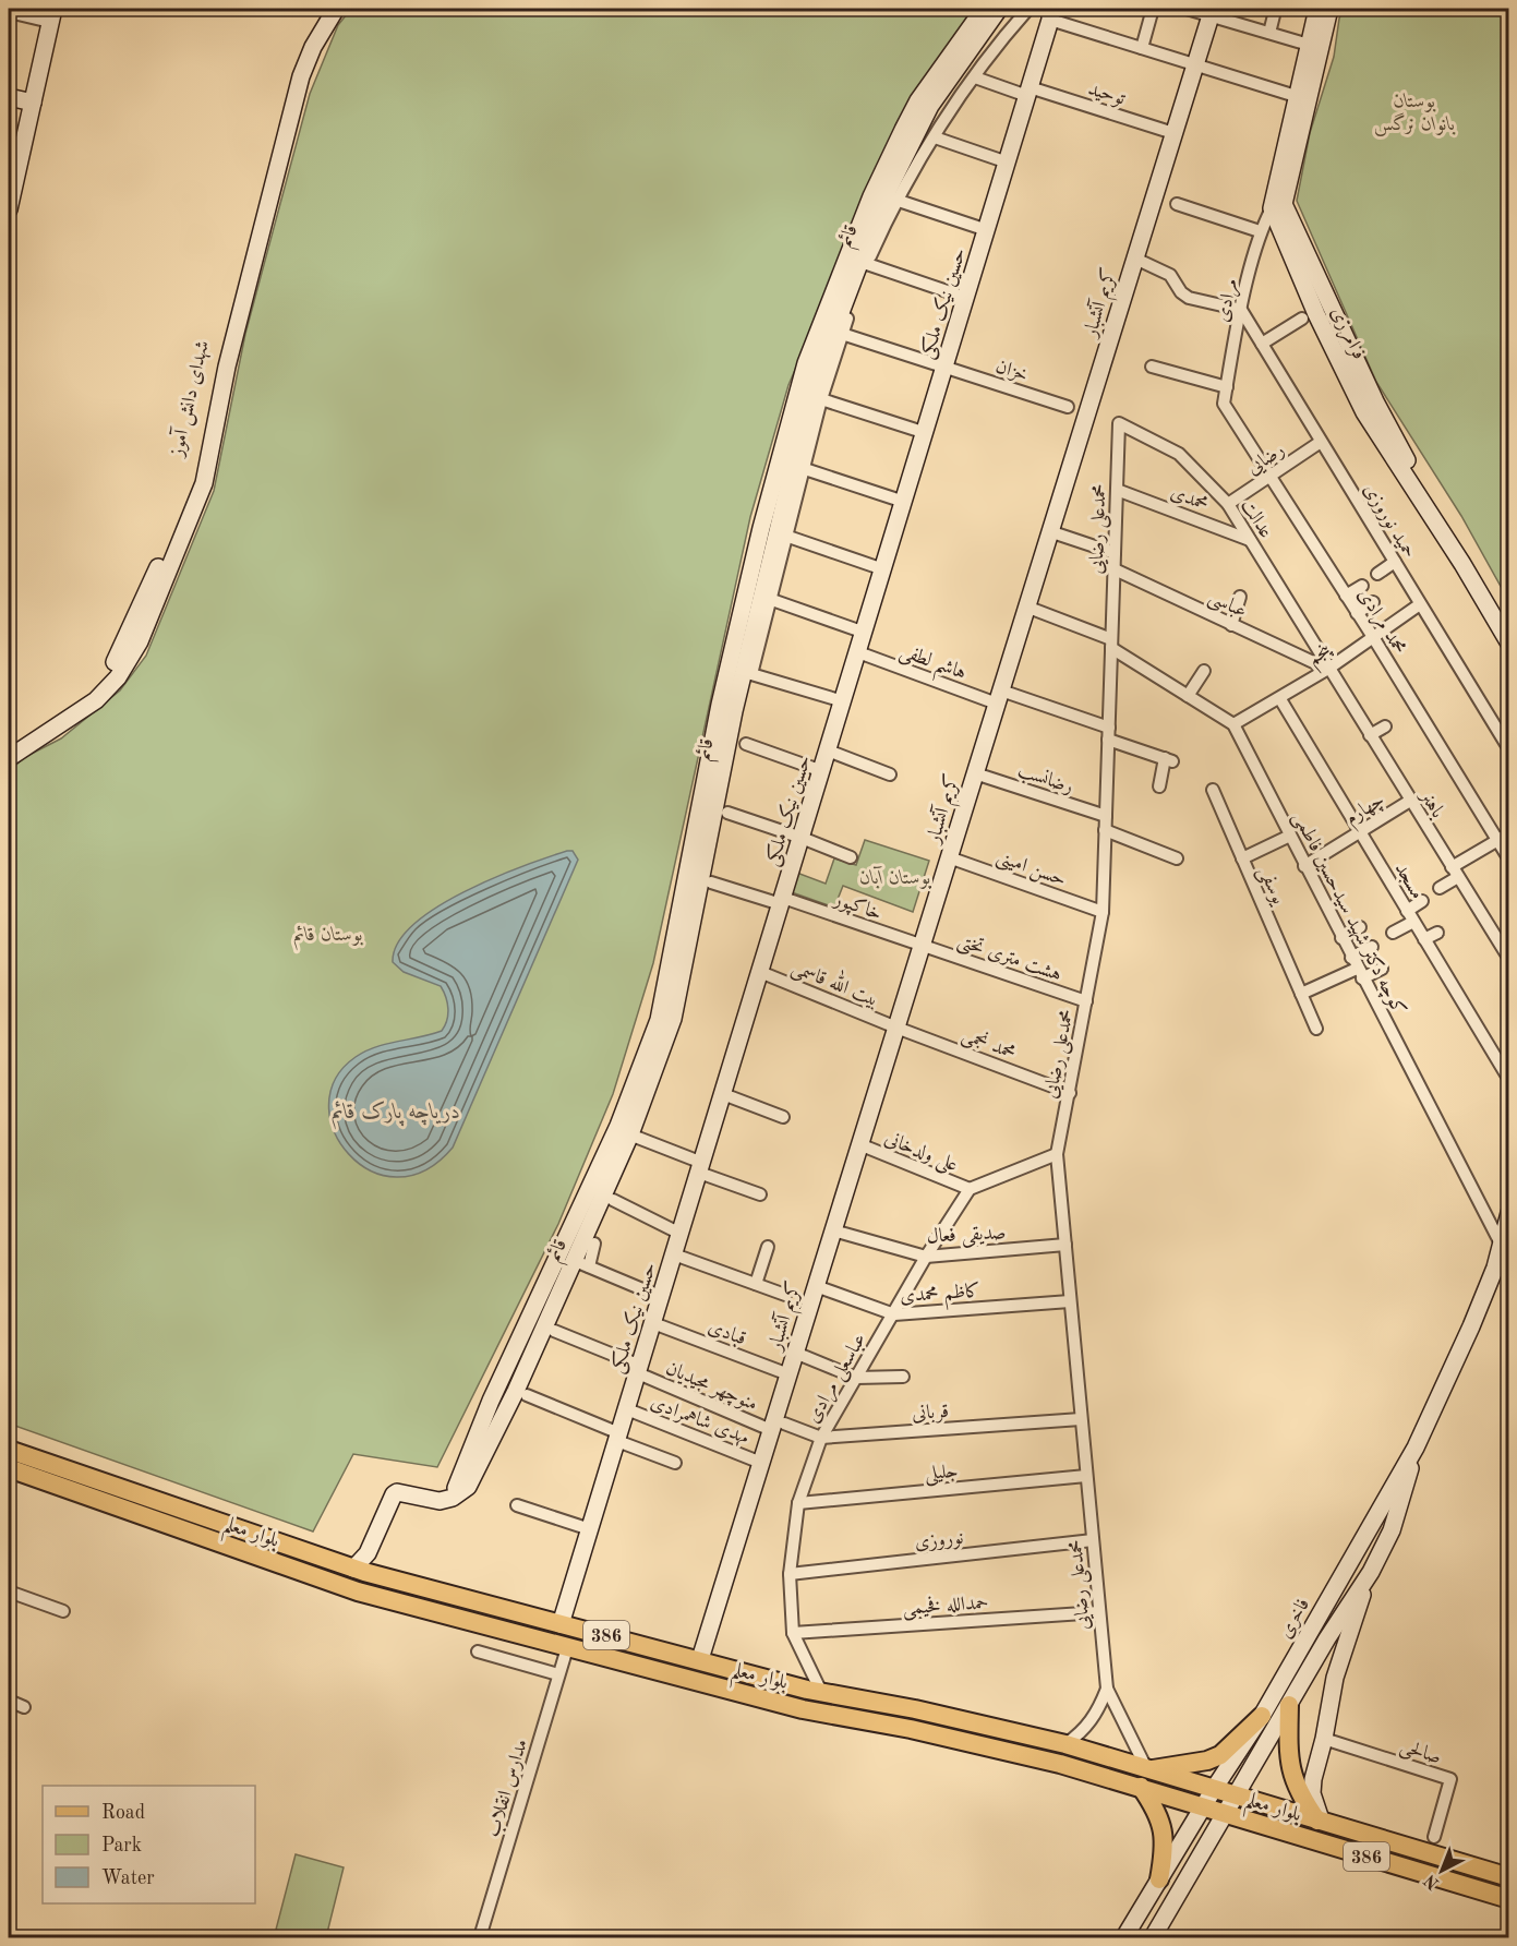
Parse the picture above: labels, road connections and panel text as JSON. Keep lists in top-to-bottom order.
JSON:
{
  "streets": {
    "main road": [
      "قائم",
      "کریم آتشبار",
      "حسین نیک ملکی",
      "فرامرزی",
      "شهدای دانش آموز",
      "بلوار معلم",
      "فاخری",
      "386"
    ],
    "street": [
      "توحید",
      "مرادی",
      "خزان",
      "رضایی",
      "محمدی",
      "عدالت",
      "حمید نوروزی",
      "محمدعلی رضایی",
      "عباسی",
      "محمد مرادی",
      "پنجم",
      "هاشم لطفی",
      "رضانسب",
      "باهنر",
      "چهارم",
      "حسن امینی",
      "مسجد",
      "یوسفی",
      "خاکپور",
      "کوچه دکتر شهید سیدحسین فاطمی",
      "هشت متری تختی",
      "بیت الله قاسمی",
      "محمد نجمی",
      "علی ولدخانی",
      "صدیقی فعال",
      "کاظم محمدی",
      "قبادی",
      "عباسعلی مرادی",
      "منوچهر مجیدیان",
      "قربانی",
      "مهدی شاهمرادی",
      "جلیلی",
      "نوروزی",
      "حمدالله فخیمی",
      "صالحی",
      "مدارس انقلاب"
    ]
  },
  "crossings": [
    ["توحید", "کریم آتشبار"],
    ["توحید", "حسین نیک ملکی"],
    ["مرادی", "فرامرزی"],
    ["مرادی", "حمید نوروزی"],
    ["مرادی", "محمد مرادی"],
    ["کریم آتشبار", "هاشم لطفی"],
    ["کریم آتشبار", "رضانسب"],
    ["کریم آتشبار", "حسن امینی"],
    ["کریم آتشبار", "خاکپور"],
    ["کریم آتشبار", "هشت متری تختی"],
    ["کریم آتشبار", "بیت الله قاسمی"],
    ["کریم آتشبار", "محمد نجمی"],
    ["کریم آتشبار", "علی ولدخانی"],
    ["کریم آتشبار", "صدیقی فعال"],
    ["کریم آتشبار", "کاظم محمدی"],
    ["کریم آتشبار", "قبادی"],
    ["کریم آتشبار", "منوچهر مجیدیان"],
    ["کریم آتشبار", "قربانی"],
    ["کریم آتشبار", "مهدی شاهمرادی"],
    ["کریم آتشبار", "بلوار معلم"],
    ["حسین نیک ملکی", "خزان"],
    ["حسین نیک ملکی", "هاشم لطفی"],
    ["حسین نیک ملکی", "خاکپور"],
    ["حسین نیک ملکی", "بیت الله قاسمی"],
    ["حسین نیک ملکی", "قبادی"],
    ["حسین نیک ملکی", "منوچهر مجیدیان"],
    ["حسین نیک ملکی", "مهدی شاهمرادی"],
    ["حسین نیک ملکی", "بلوار معلم"],
    ["رضایی", "عدالت"],
    ["رضایی", "حمید نوروزی"],
    ["رضایی", "محمد مرادی"],
    ["محمدی", "عدالت"],
    ["محمدی", "محمدعلی رضایی"],
    ["عدالت", "محمدعلی رضایی"],
    ["عدالت", "عباسی"],
    ["عدالت", "پنجم"],
    ["عدالت", "باهنر"],
    ["حمید نوروزی", "پنجم"],
    ["محمدعلی رضایی", "عباسی"],
    ["محمدعلی رضایی", "هاشم لطفی"],
    ["محمدعلی رضایی", "رضانسب"],
    ["محمدعلی رضایی", "حسن امینی"],
    ["محمدعلی رضایی", "هشت متری تختی"],
    ["محمدعلی رضایی", "محمد نجمی"],
    ["محمدعلی رضایی", "صدیقی فعال"],
    ["محمدعلی رضایی", "کاظم محمدی"],
    ["محمدعلی رضایی", "قربانی"],
    ["محمدعلی رضایی", "جلیلی"],
    ["محمدعلی رضایی", "نوروزی"],
    ["محمدعلی رضایی", "حمدالله فخیمی"],
    ["عباسی", "پنجم"],
    ["عباسی", "باهنر"],
    ["محمد مرادی", "پنجم"],
    ["پنجم", "باهنر"],
    ["پنجم", "مسجد"],
    ["پنجم", "کوچه دکتر شهید سیدحسین فاطمی"],
    ["باهنر", "چهارم"],
    ["چهارم", "مسجد"],
    ["چهارم", "کوچه دکتر شهید سیدحسین فاطمی"],
    ["خاکپور", "هشت متری تختی"],
    ["کوچه دکتر شهید سیدحسین فاطمی", "فاخری"],
    ["بیت الله قاسمی", "محمد نجمی"],
    ["علی ولدخانی", "عباسعلی مرادی"],
    ["صدیقی فعال", "عباسعلی مرادی"],
    ["کاظم محمدی", "عباسعلی مرادی"],
    ["عباسعلی مرادی", "قربانی"],
    ["عباسعلی مرادی", "جلیلی"],
    ["عباسعلی مرادی", "بلوار معلم"],
    ["عباسعلی مرادی", "نوروزی"],
    ["عباسعلی مرادی", "حمدالله فخیمی"],
    ["منوچهر مجیدیان", "قربانی"],
    ["بلوار معلم", "فاخری"],
    ["بلوار معلم", "مدارس انقلاب"]
  ],
  "water": ["دریاچه پارک قائم"],
  "parks": ["بوستان بانوان نرگس", "بوستان آبان", "بوستان قائم"],
  "legend": ["Road", "Park", "Water"],
  "north": "bottom left"
}
